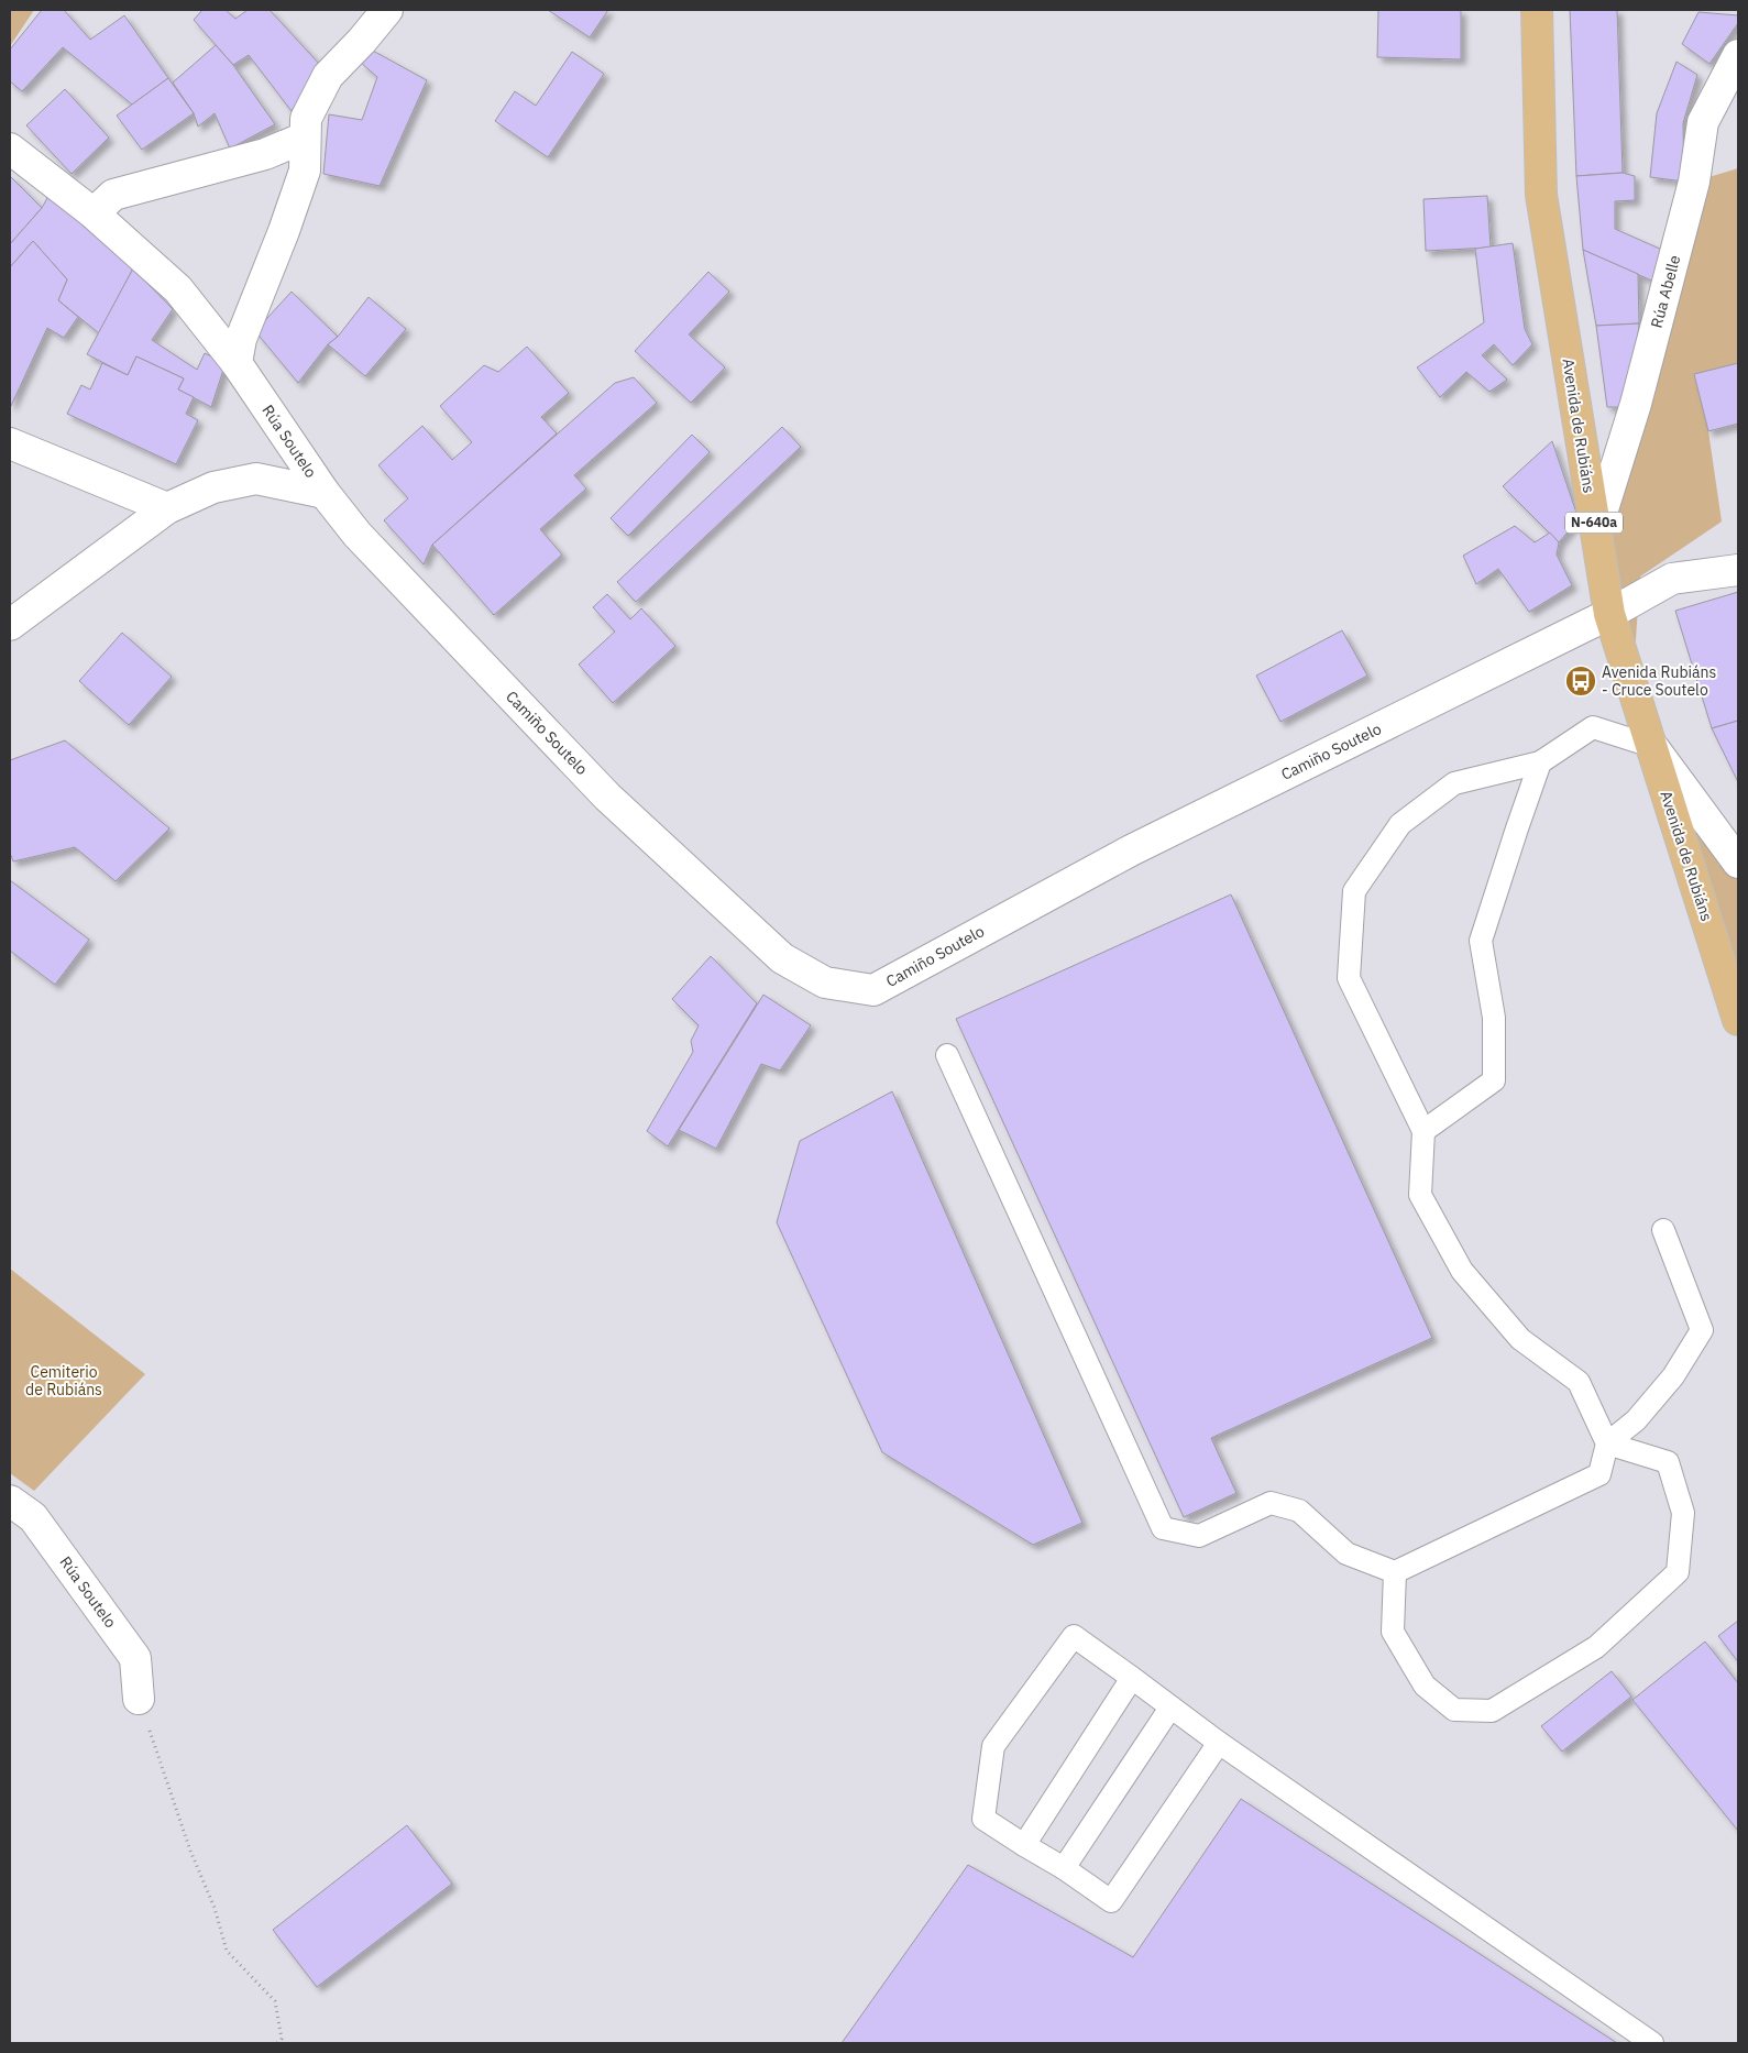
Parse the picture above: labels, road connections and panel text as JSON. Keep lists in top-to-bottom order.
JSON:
{
  "streets": {
    "main road": ["Avenida de Rubiáns", "N-640a"],
    "street": ["Rúa Abelle", "Rúa Soutelo", "Camiño Soutelo"]
  },
  "crossings": [
    ["Rúa Abelle", "Avenida de Rubiáns"],
    ["Avenida de Rubiáns", "Camiño Soutelo"],
    ["Rúa Soutelo", "Camiño Soutelo"]
  ],
  "parks": ["Cemiterio de Rubiáns"],
  "places": {
    "bus stop": ["Avenida Rubiáns - Cruce Soutelo"]
  }
}
